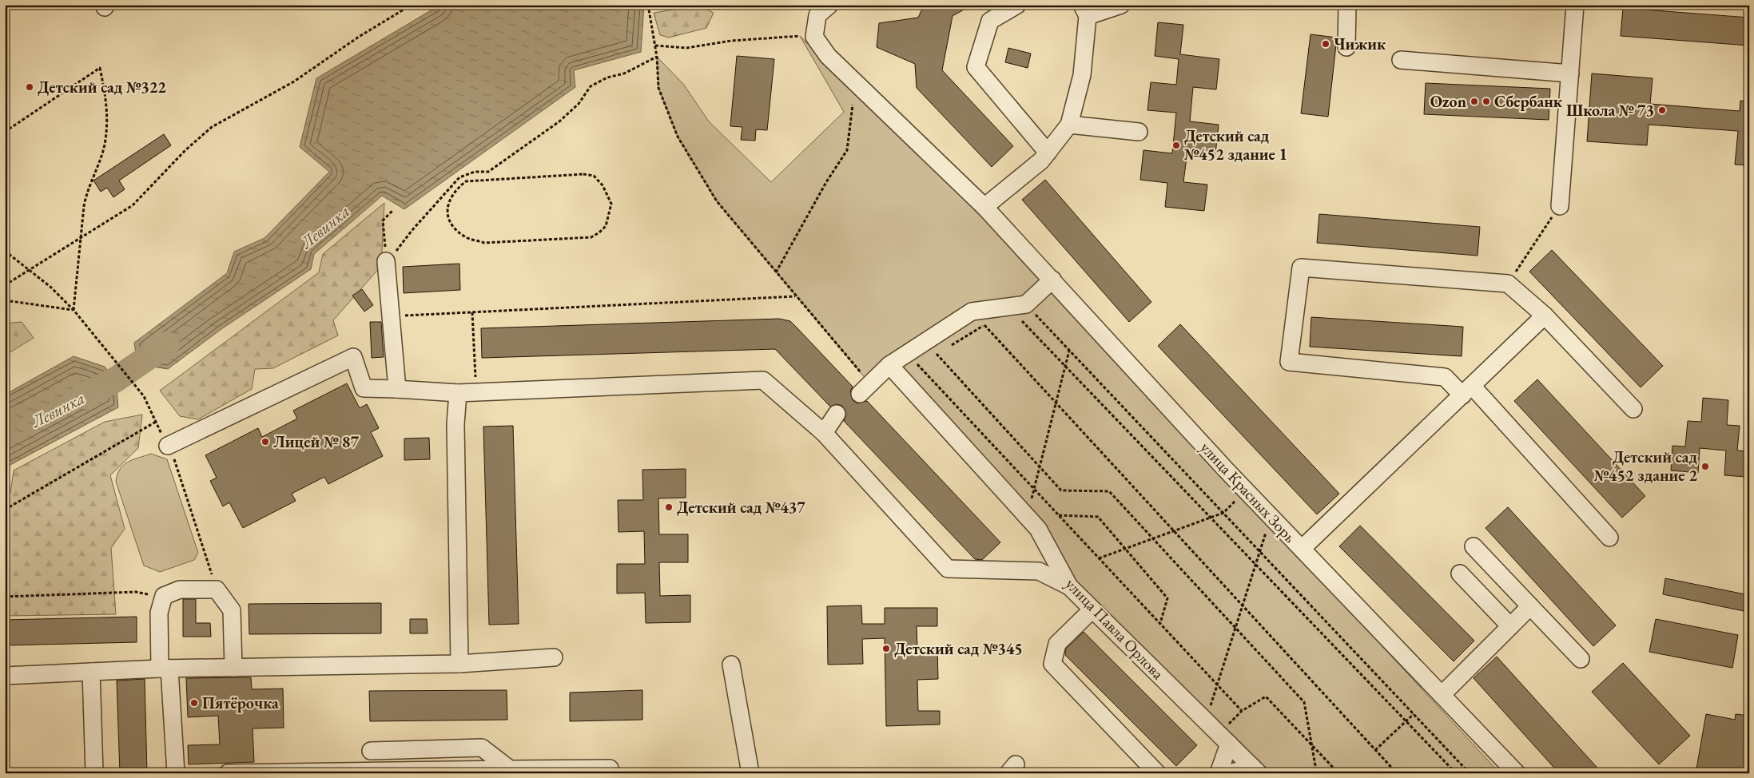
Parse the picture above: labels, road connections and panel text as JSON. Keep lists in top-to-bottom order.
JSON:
{
  "streets": {
    "street": ["улица Красных Зорь", "улица Павла Орлова"]
  },
  "water": ["Левинка"],
  "places": [
    "Чижик",
    "Детский сад №322",
    "Ozon",
    "Сбербанк",
    "Школа № 73",
    "Детский сад №452 здание 1",
    "Лицей № 87",
    "Детский сад №452 здание 2",
    "Детский сад №437",
    "Детский сад №345",
    "Пятёрочка"
  ]
}
